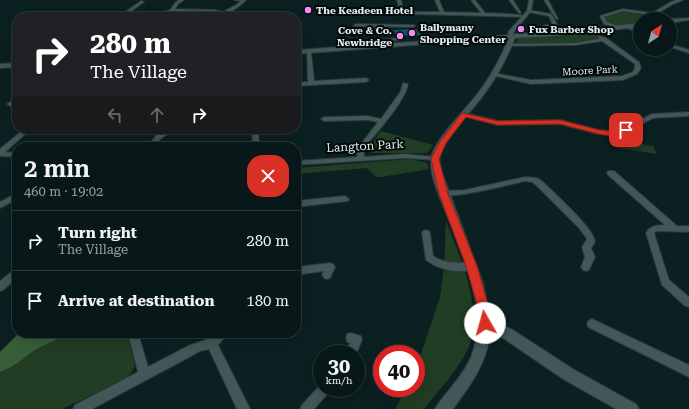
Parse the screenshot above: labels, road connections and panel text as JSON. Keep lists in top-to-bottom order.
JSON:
{
  "streets": {
    "street": ["Moore Park", "Langton Park"]
  },
  "places": [
    "The Keadeen Hotel",
    "Fux Barber Shop",
    "Ballymany Shopping Center",
    "Cove & Co. Newbridge"
  ],
  "north": "top right",
  "page": {
    "turn": ["280 m", "The Village"],
    "heading": ["2 min", "460 m · 19:02"],
    "list": [
      {
        "name": "Turn right",
        "note": "The Village",
        "value": "280 m"
      },
      {
        "name": "Arrive at destination",
        "value": "180 m"
      }
    ],
    "speed": "30 km/h",
    "limit": "40"
  }
}
